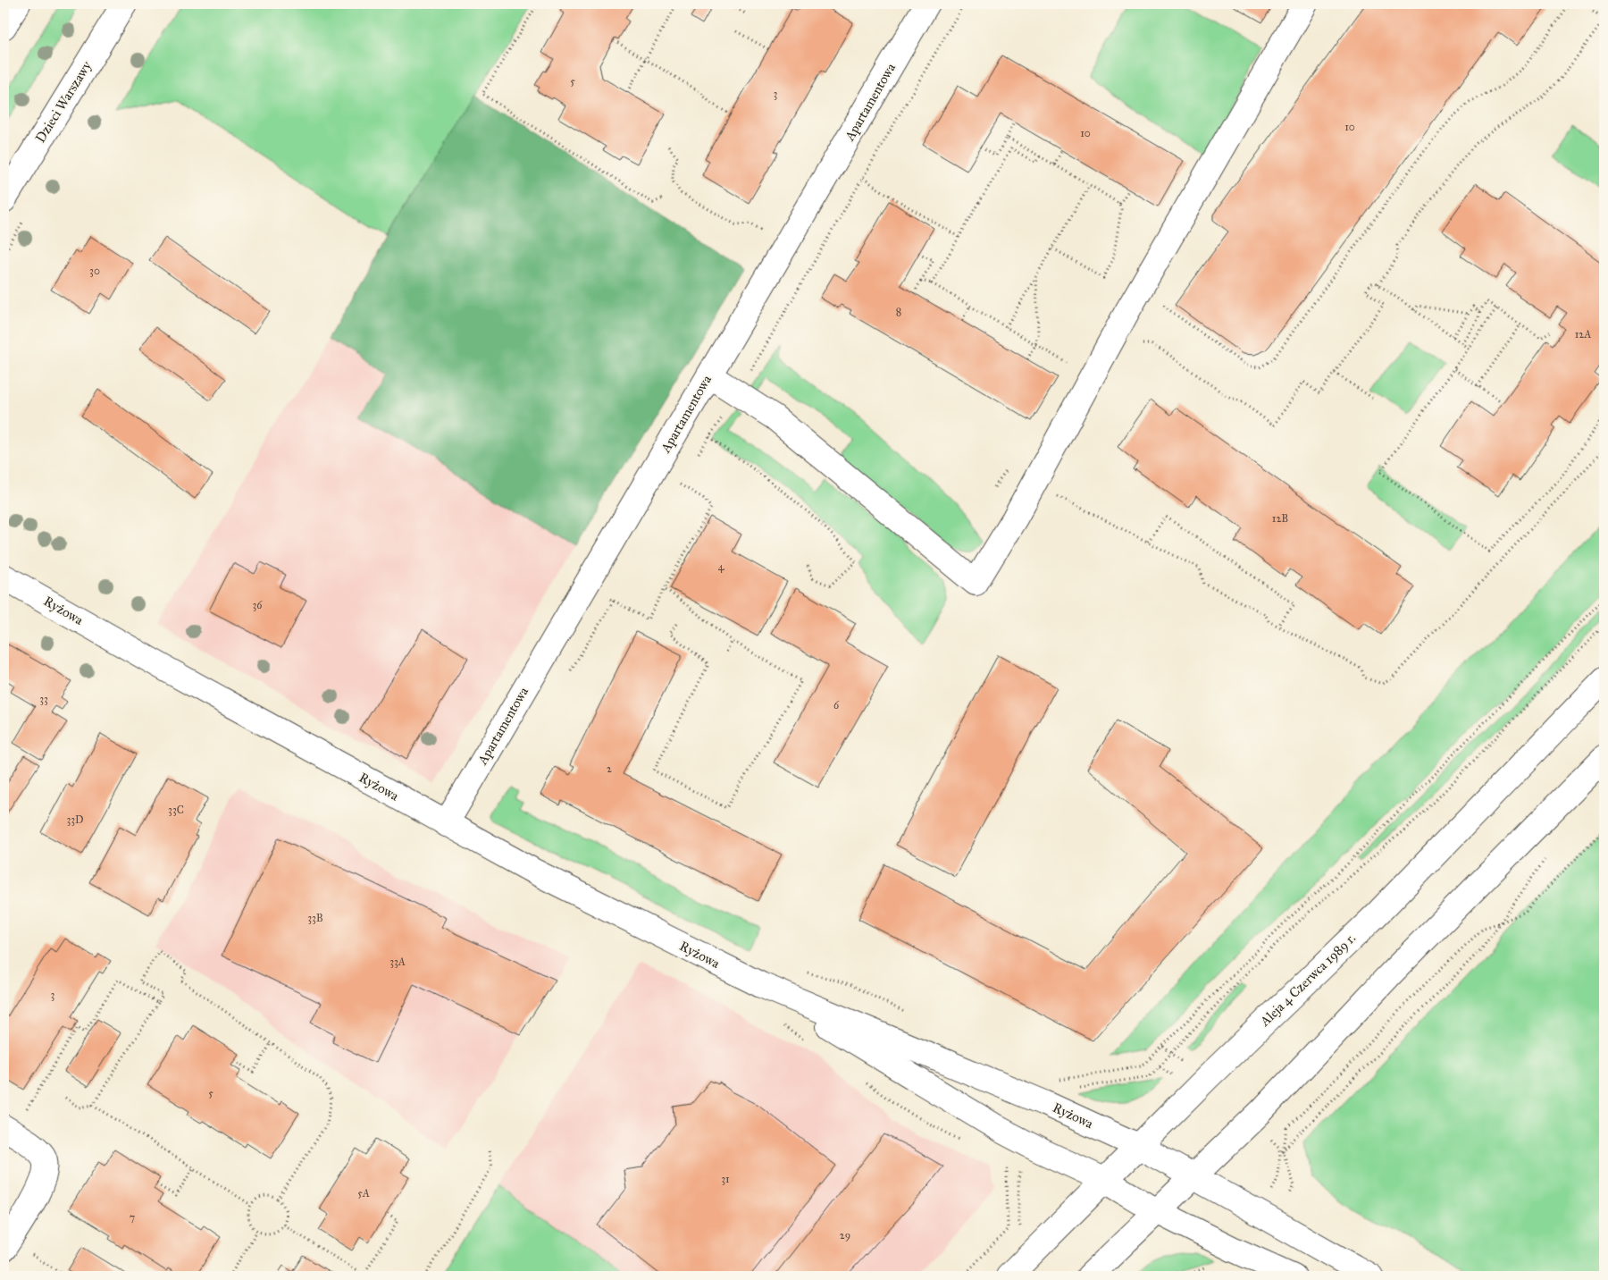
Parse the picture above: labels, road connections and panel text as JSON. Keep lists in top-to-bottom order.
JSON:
{
  "streets": {
    "street": [
      "Dzieci Warszawy",
      "Apartamentowa",
      "Ryżowa",
      "Aleja 4 Czerwca 1989 r."
    ]
  },
  "crossings": [
    ["Apartamentowa", "Ryżowa"],
    ["Ryżowa", "Aleja 4 Czerwca 1989 r."]
  ],
  "house_numbers": [
    "5",
    "3",
    "10",
    "10",
    "30",
    "8",
    "12A",
    "12B",
    "4",
    "36",
    "33",
    "6",
    "2",
    "33C",
    "33D",
    "33B",
    "33A",
    "3",
    "5",
    "31",
    "5A",
    "7",
    "29"
  ]
}
